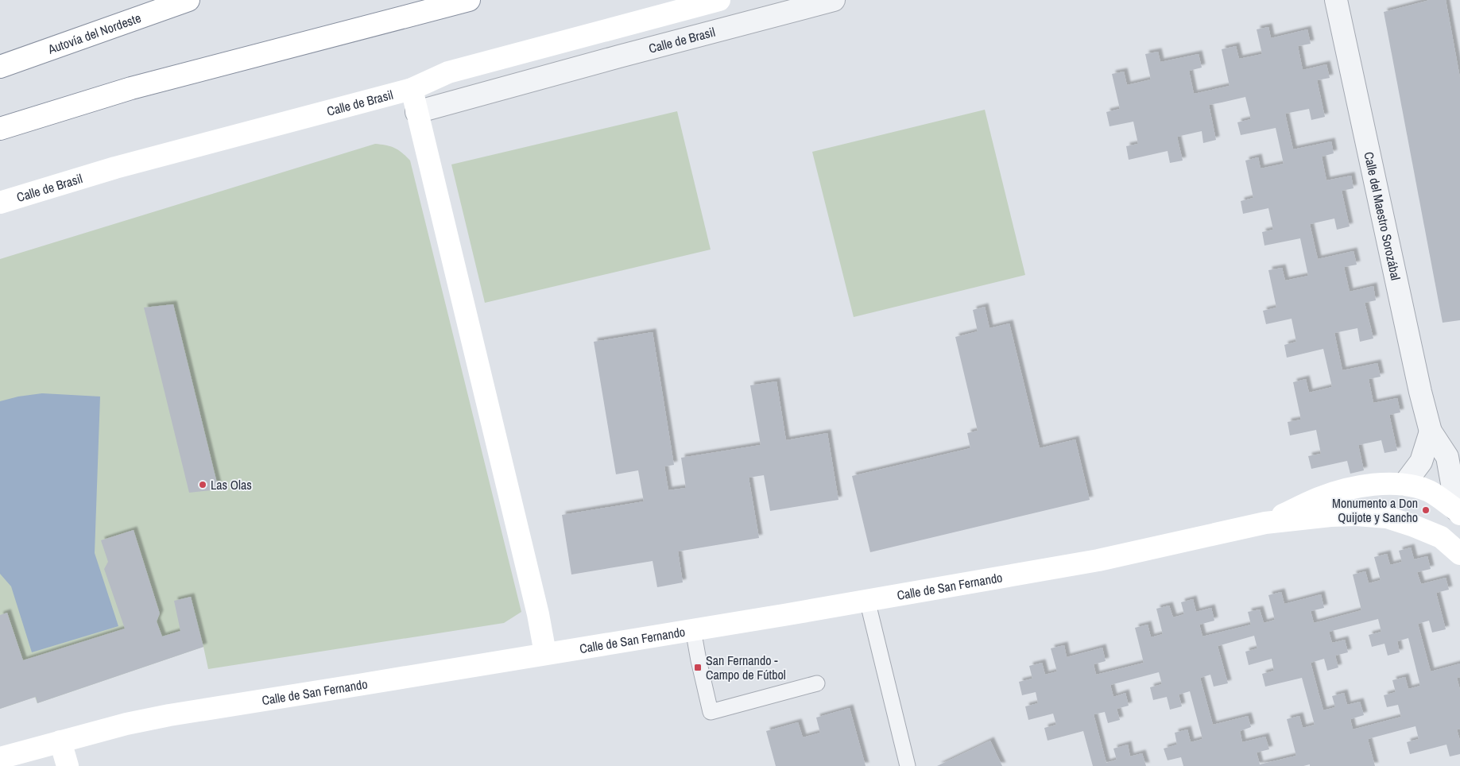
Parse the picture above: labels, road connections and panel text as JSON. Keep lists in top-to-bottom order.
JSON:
{
  "streets": {
    "main road": ["Autovía del Nordeste", "Calle de Brasil", "Calle de San Fernando"],
    "street": ["Calle del Maestro Sorozábal"]
  },
  "crossings": [
    ["Calle del Maestro Sorozábal", "Calle de San Fernando"]
  ],
  "places": {
    "other": ["Las Olas", "Monumento a Don Quijote y Sancho"],
    "transit": ["San Fernando - Campo de Fútbol"]
  }
}
